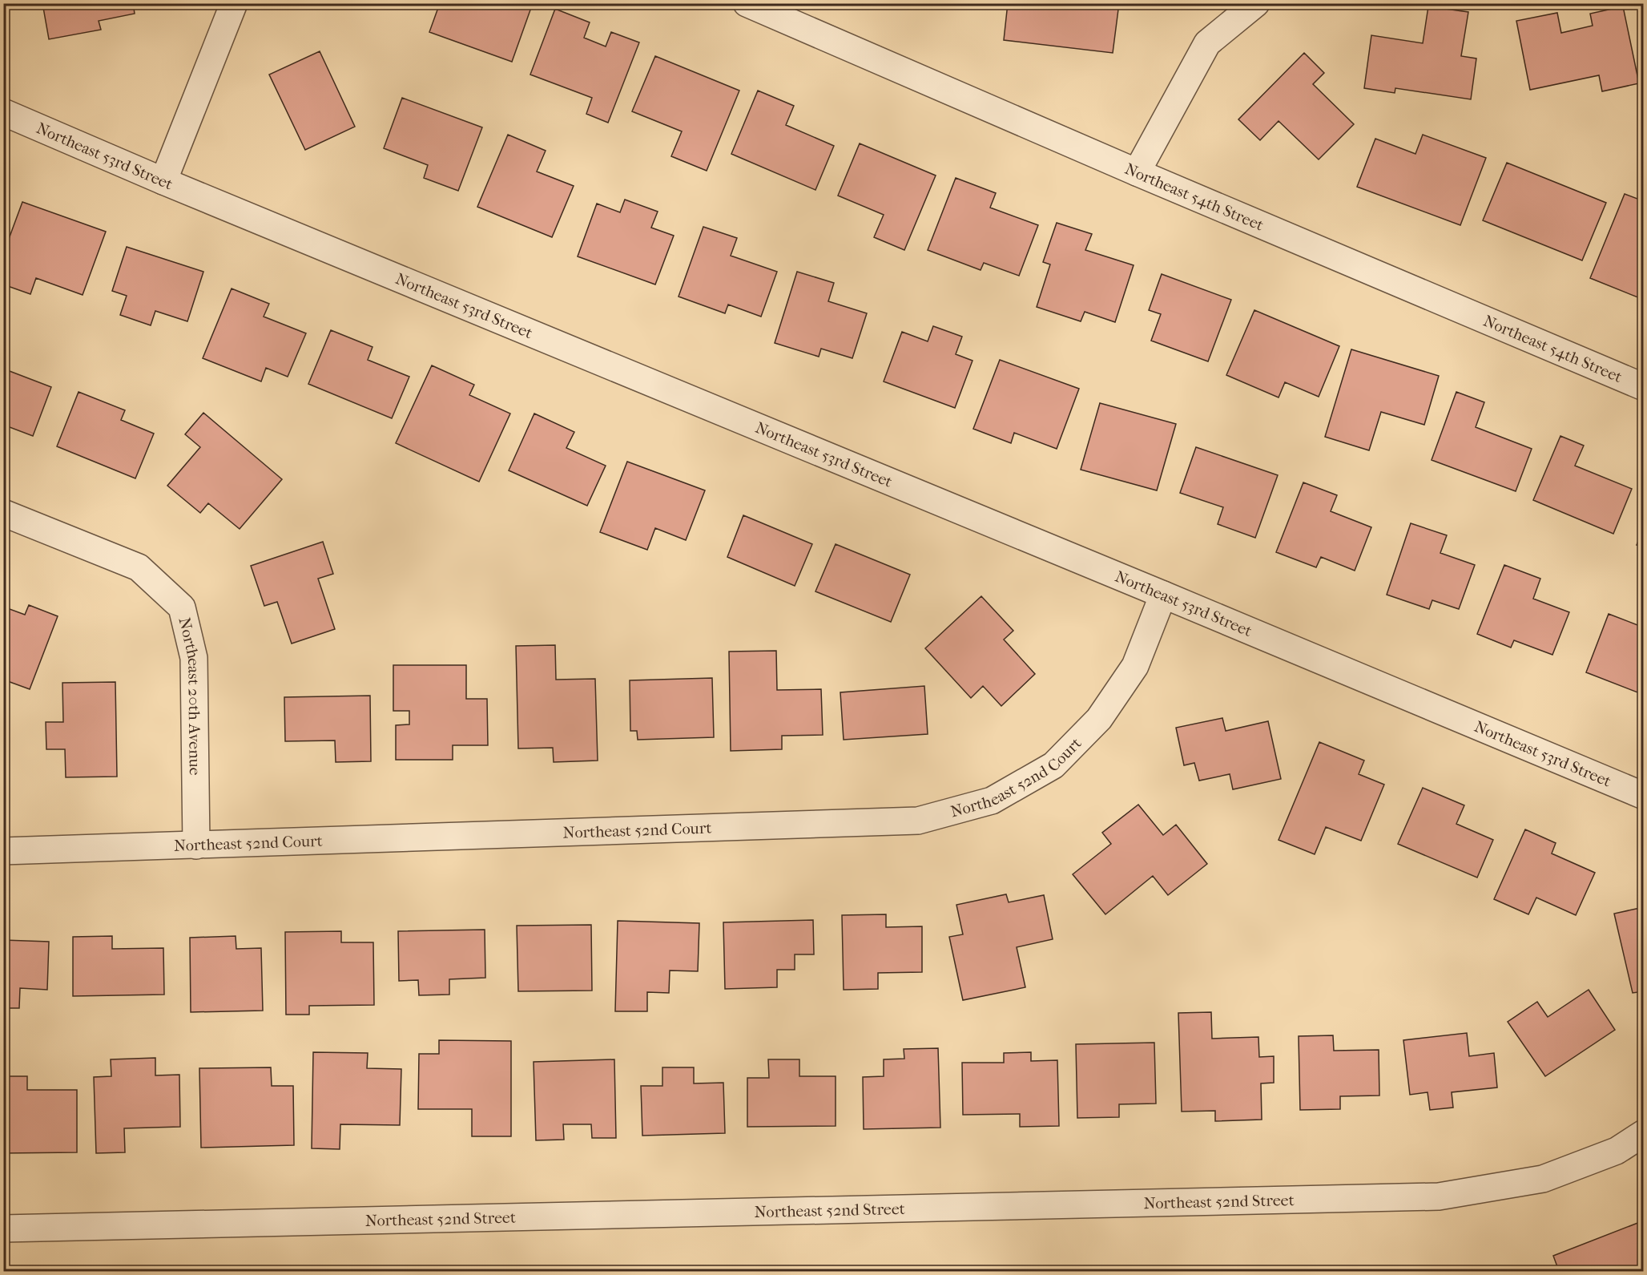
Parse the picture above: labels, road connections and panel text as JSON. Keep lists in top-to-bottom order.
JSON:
{
  "streets": {
    "street": [
      "Northeast 53rd Street",
      "Northeast 54th Street",
      "Northeast 20th Avenue",
      "Northeast 52nd Court",
      "Northeast 52nd Street"
    ]
  },
  "crossings": [
    ["Northeast 53rd Street", "Northeast 52nd Court"],
    ["Northeast 20th Avenue", "Northeast 52nd Court"]
  ]
}
